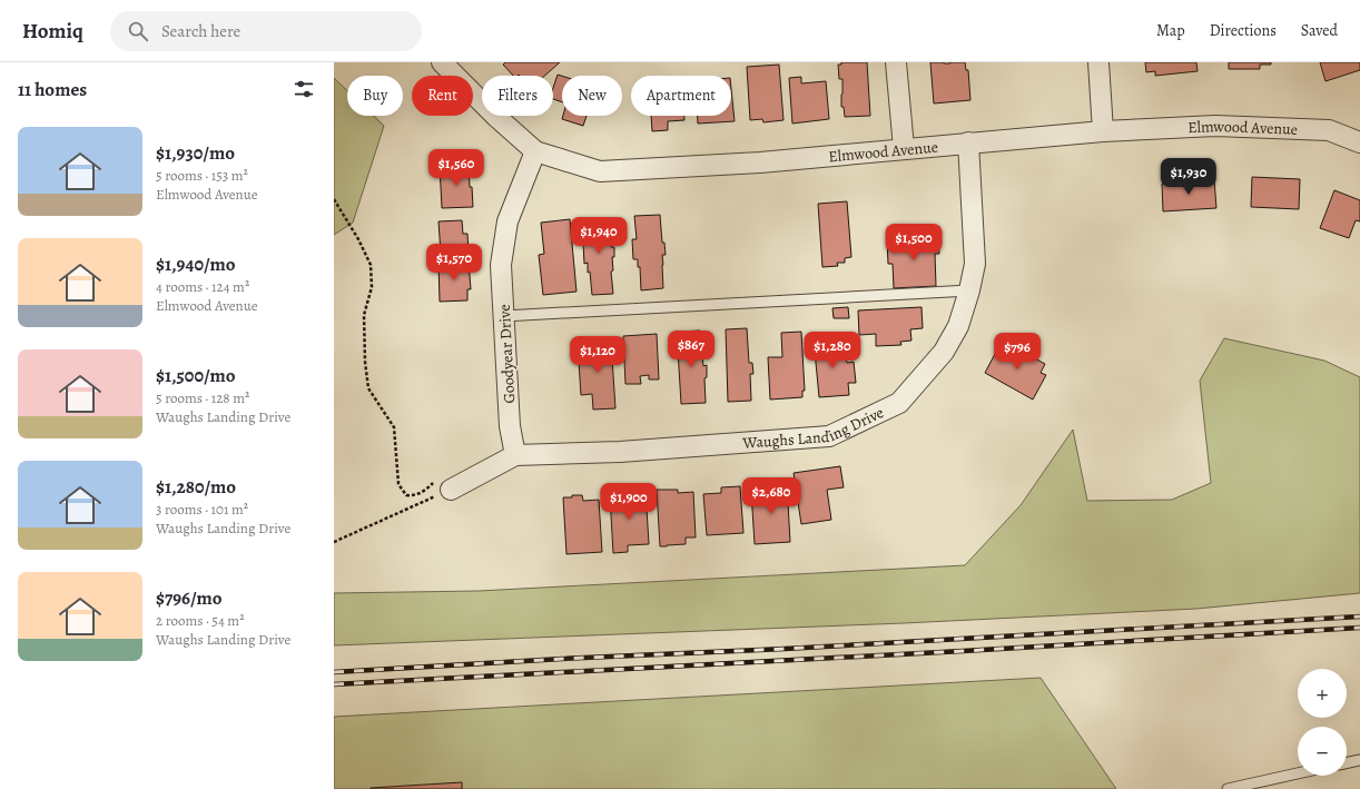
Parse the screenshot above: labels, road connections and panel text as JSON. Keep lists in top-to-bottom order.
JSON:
{
  "streets": {
    "street": ["Elmwood Avenue", "Goodyear Drive", "Waughs Landing Drive"]
  },
  "crossings": [
    ["Elmwood Avenue", "Goodyear Drive"],
    ["Elmwood Avenue", "Waughs Landing Drive"],
    ["Goodyear Drive", "Waughs Landing Drive"]
  ],
  "page": {
    "header": "Homiq",
    "search": "Search here",
    "nav": ["Map", "Directions", "Saved"],
    "heading": "11 homes",
    "chip": [
      "Buy",
      "Rent",
      "Filters",
      "New",
      "Apartment"
    ],
    "list": [
      {
        "name": "$1,930/mo",
        "note": "5 rooms · 153 m² · Elmwood Avenue"
      },
      {
        "name": "$1,940/mo",
        "note": "4 rooms · 124 m² · Elmwood Avenue"
      },
      {
        "name": "$1,500/mo",
        "note": "5 rooms · 128 m² · Waughs Landing Drive"
      },
      {
        "name": "$1,280/mo",
        "note": "3 rooms · 101 m² · Waughs Landing Drive"
      },
      {
        "name": "$796/mo",
        "note": "2 rooms · 54 m² · Waughs Landing Drive"
      }
    ],
    "price": [
      "$1,560",
      "$1,930",
      "$1,940",
      "$1,500",
      "$1,570",
      "$867",
      "$1,280",
      "$796",
      "$1,120",
      "$2,680",
      "$1,900"
    ],
    "map_buttons": ["+", "−"]
  }
}
